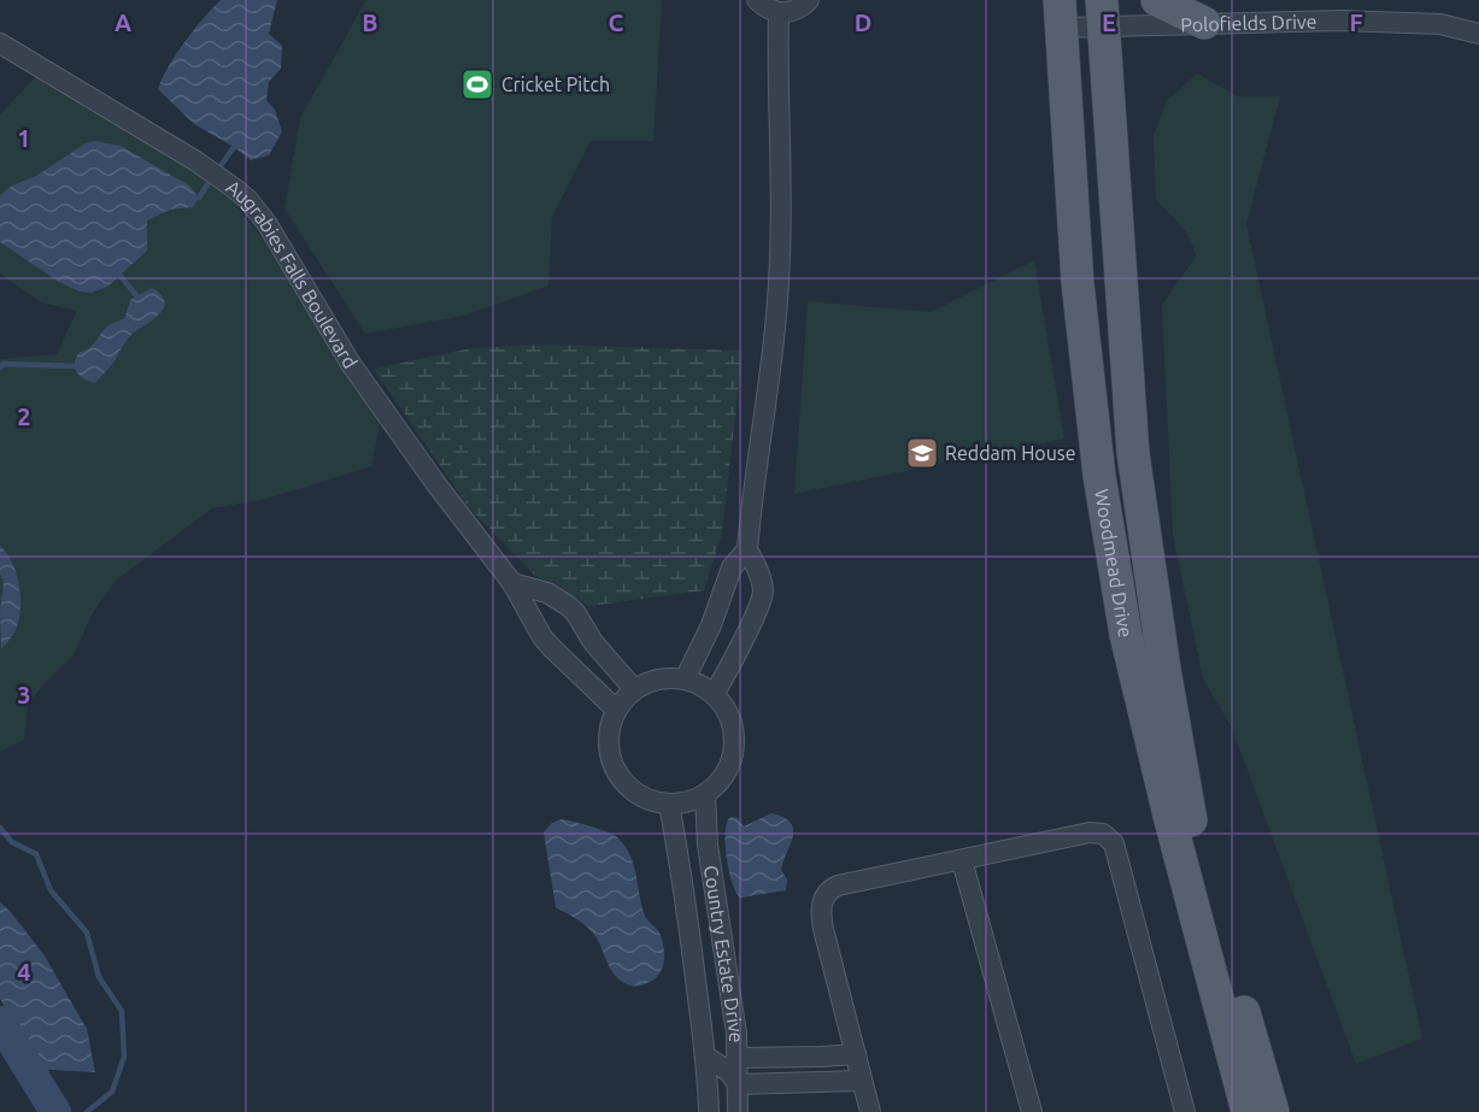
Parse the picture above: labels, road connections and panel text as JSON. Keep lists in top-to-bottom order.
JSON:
{
  "streets": {
    "main road": ["Woodmead Drive"],
    "street": ["Polofields Drive", "Augrabies Falls Boulevard", "Country Estate Drive"]
  },
  "crossings": [
    ["Polofields Drive", "Woodmead Drive"],
    ["Augrabies Falls Boulevard", "Country Estate Drive"]
  ],
  "places": {
    "sports": ["Cricket Pitch"],
    "school or university": ["Reddam House"]
  },
  "grid": {
    "columns": [
      "A",
      "B",
      "C",
      "D",
      "E",
      "F"
    ],
    "rows": [
      "1",
      "2",
      "3",
      "4"
    ]
  }
}
